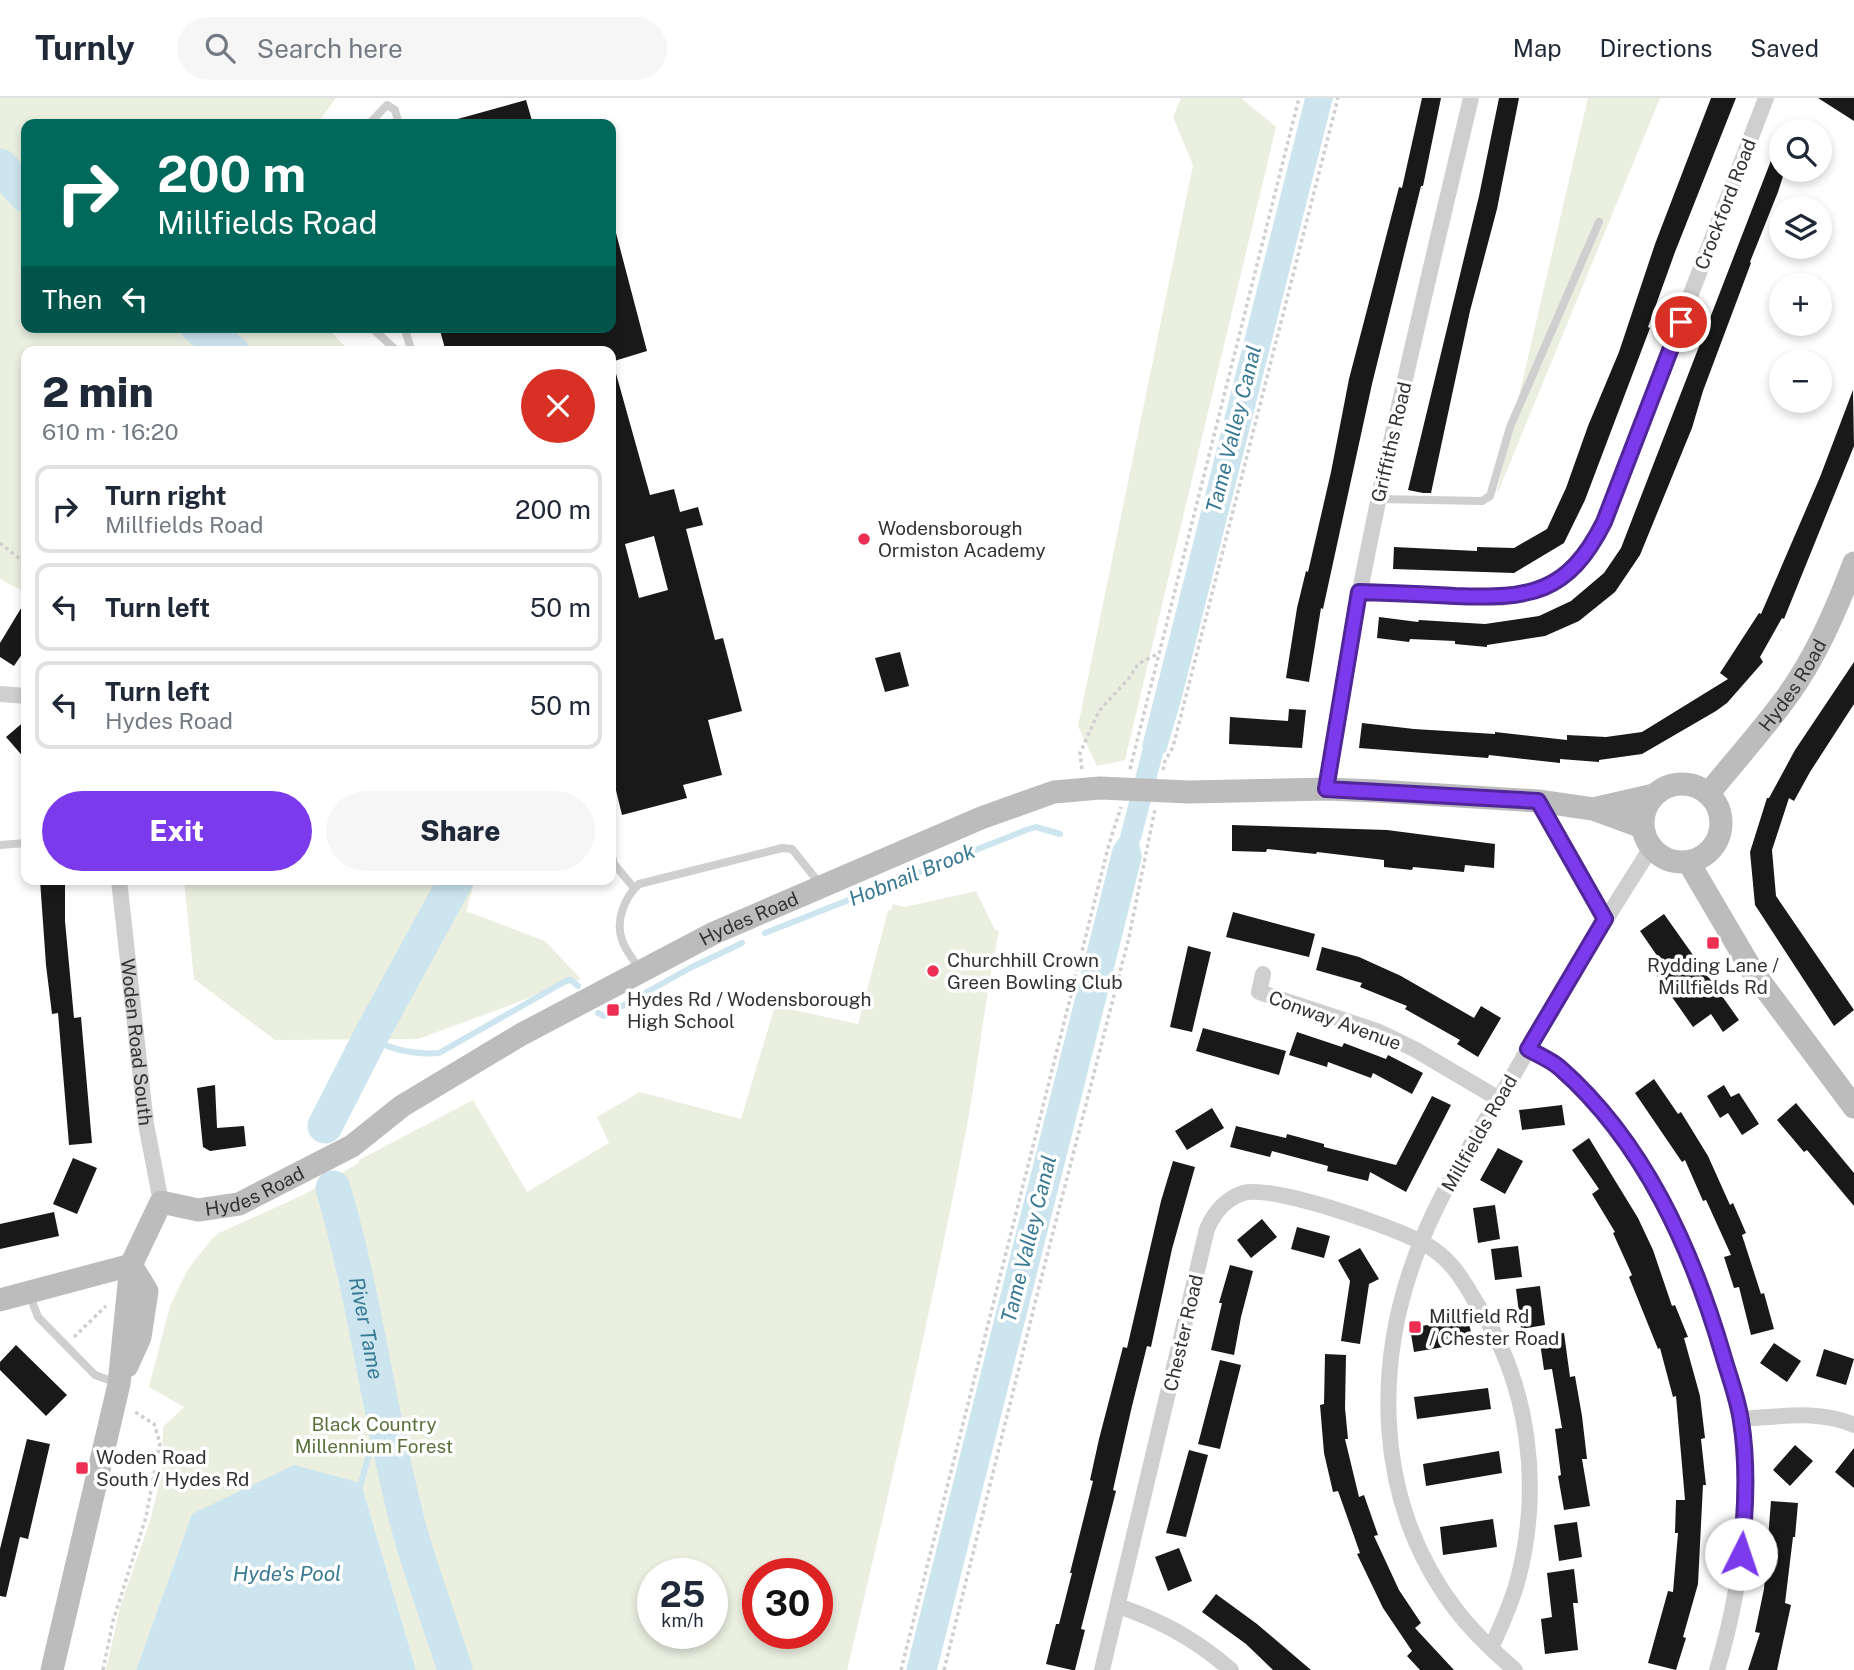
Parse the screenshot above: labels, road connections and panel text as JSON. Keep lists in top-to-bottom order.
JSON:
{
  "streets": {
    "street": [
      "Crockford Road",
      "Griffiths Road",
      "Hydes Road",
      "Conway Avenue",
      "Woden Road South",
      "Millfields Road",
      "Chester Road"
    ]
  },
  "crossings": [
    ["Crockford Road", "Griffiths Road"],
    ["Griffiths Road", "Hydes Road"],
    ["Hydes Road", "Woden Road South"],
    ["Hydes Road", "Millfields Road"],
    ["Conway Avenue", "Millfields Road"],
    ["Millfields Road", "Chester Road"]
  ],
  "water": [
    "Tame Valley Canal",
    "Hobnail Brook",
    "River Tame",
    "Hyde's Pool"
  ],
  "parks": ["Black Country Millennium Forest"],
  "places": {
    "other": ["Wodensborough Ormiston Academy", "Churchhill Crown Green Bowling Club"],
    "transit": [
      "Rydding Lane / Millfields Rd",
      "Hydes Rd / Wodensborough High School",
      "Millfield Rd / Chester Road",
      "Woden Road South / Hydes Rd"
    ]
  },
  "page": {
    "header": "Turnly",
    "search": "Search here",
    "nav": ["Map", "Directions", "Saved"],
    "map_buttons": ["+", "−"],
    "turn": ["200 m", "Millfields Road"],
    "then": "Then",
    "heading": ["2 min", "610 m · 16:20"],
    "list": [
      {
        "name": "Turn right",
        "note": "Millfields Road",
        "value": "200 m"
      },
      {
        "name": "Turn left",
        "value": "50 m"
      },
      {
        "name": "Turn left",
        "note": "Hydes Road",
        "value": "50 m"
      }
    ],
    "buttons": ["Exit", "Share"],
    "speed": "25 km/h",
    "limit": "30"
  }
}
